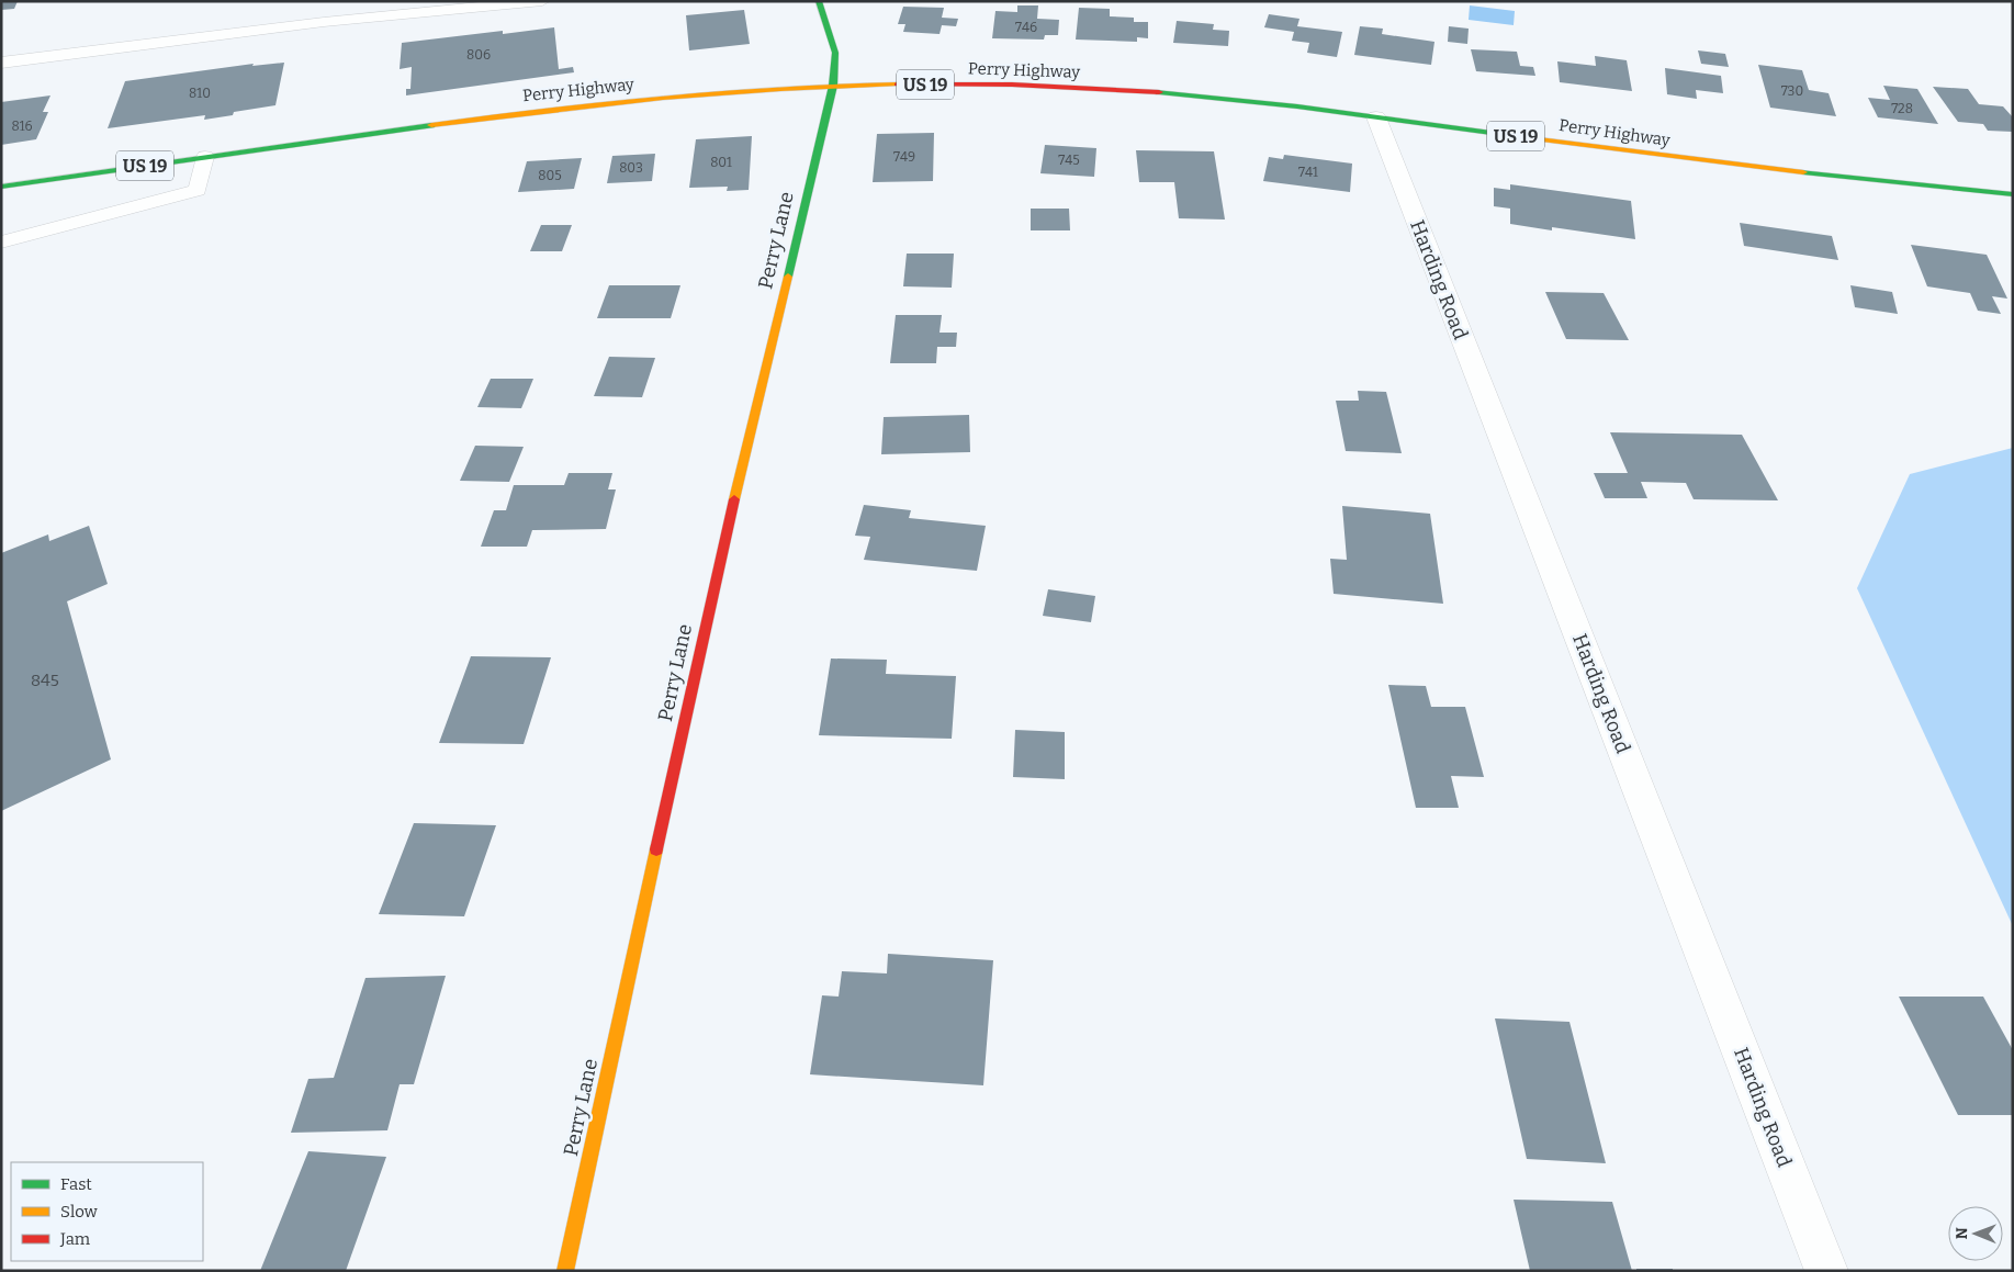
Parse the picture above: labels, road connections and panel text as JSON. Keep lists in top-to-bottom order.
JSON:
{
  "streets": {
    "main road": ["Perry Highway", "US 19", "Perry Lane"],
    "street": ["Harding Road"]
  },
  "crossings": [
    ["Perry Highway", "Perry Lane"],
    ["Perry Highway", "Harding Road"]
  ],
  "house_numbers": [
    "746",
    "806",
    "730",
    "810",
    "728",
    "816",
    "749",
    "745",
    "801",
    "803",
    "741",
    "805",
    "845"
  ],
  "legend": ["Fast", "Slow", "Jam"],
  "north": "left"
}
